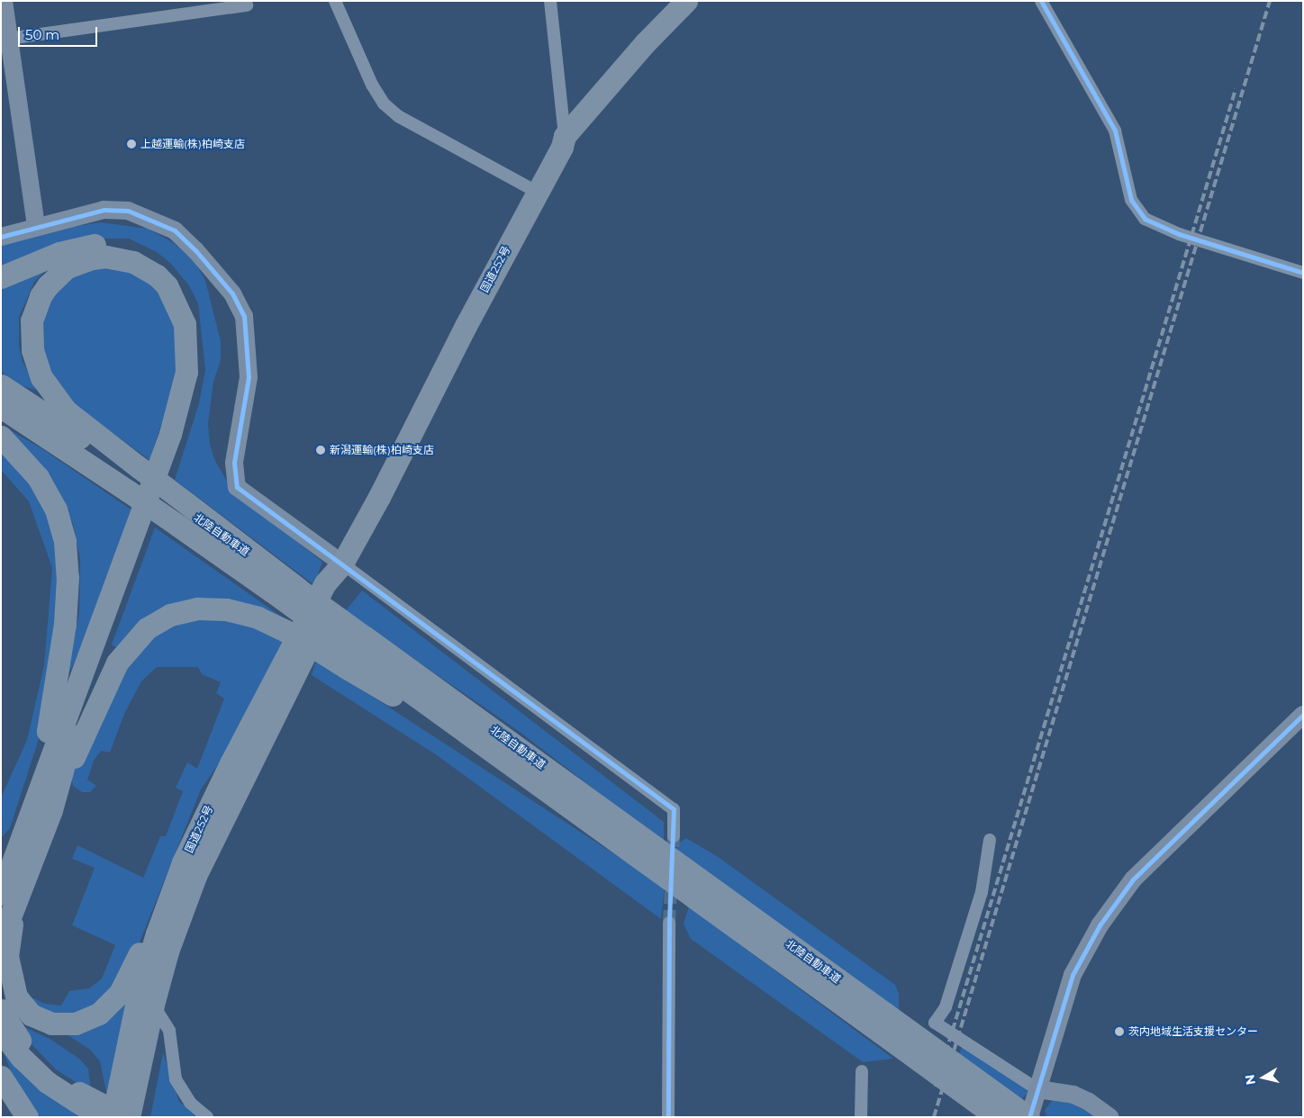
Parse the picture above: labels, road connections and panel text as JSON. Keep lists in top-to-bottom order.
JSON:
{
  "streets": {
    "highway": ["国道252号", "北陸自動車道"]
  },
  "places": ["上越運輸(株)柏崎支店", "新潟運輸(株)柏崎支店", "茨内地域生活支援センター"],
  "scale_bar": "50 m",
  "north": "left"
}
